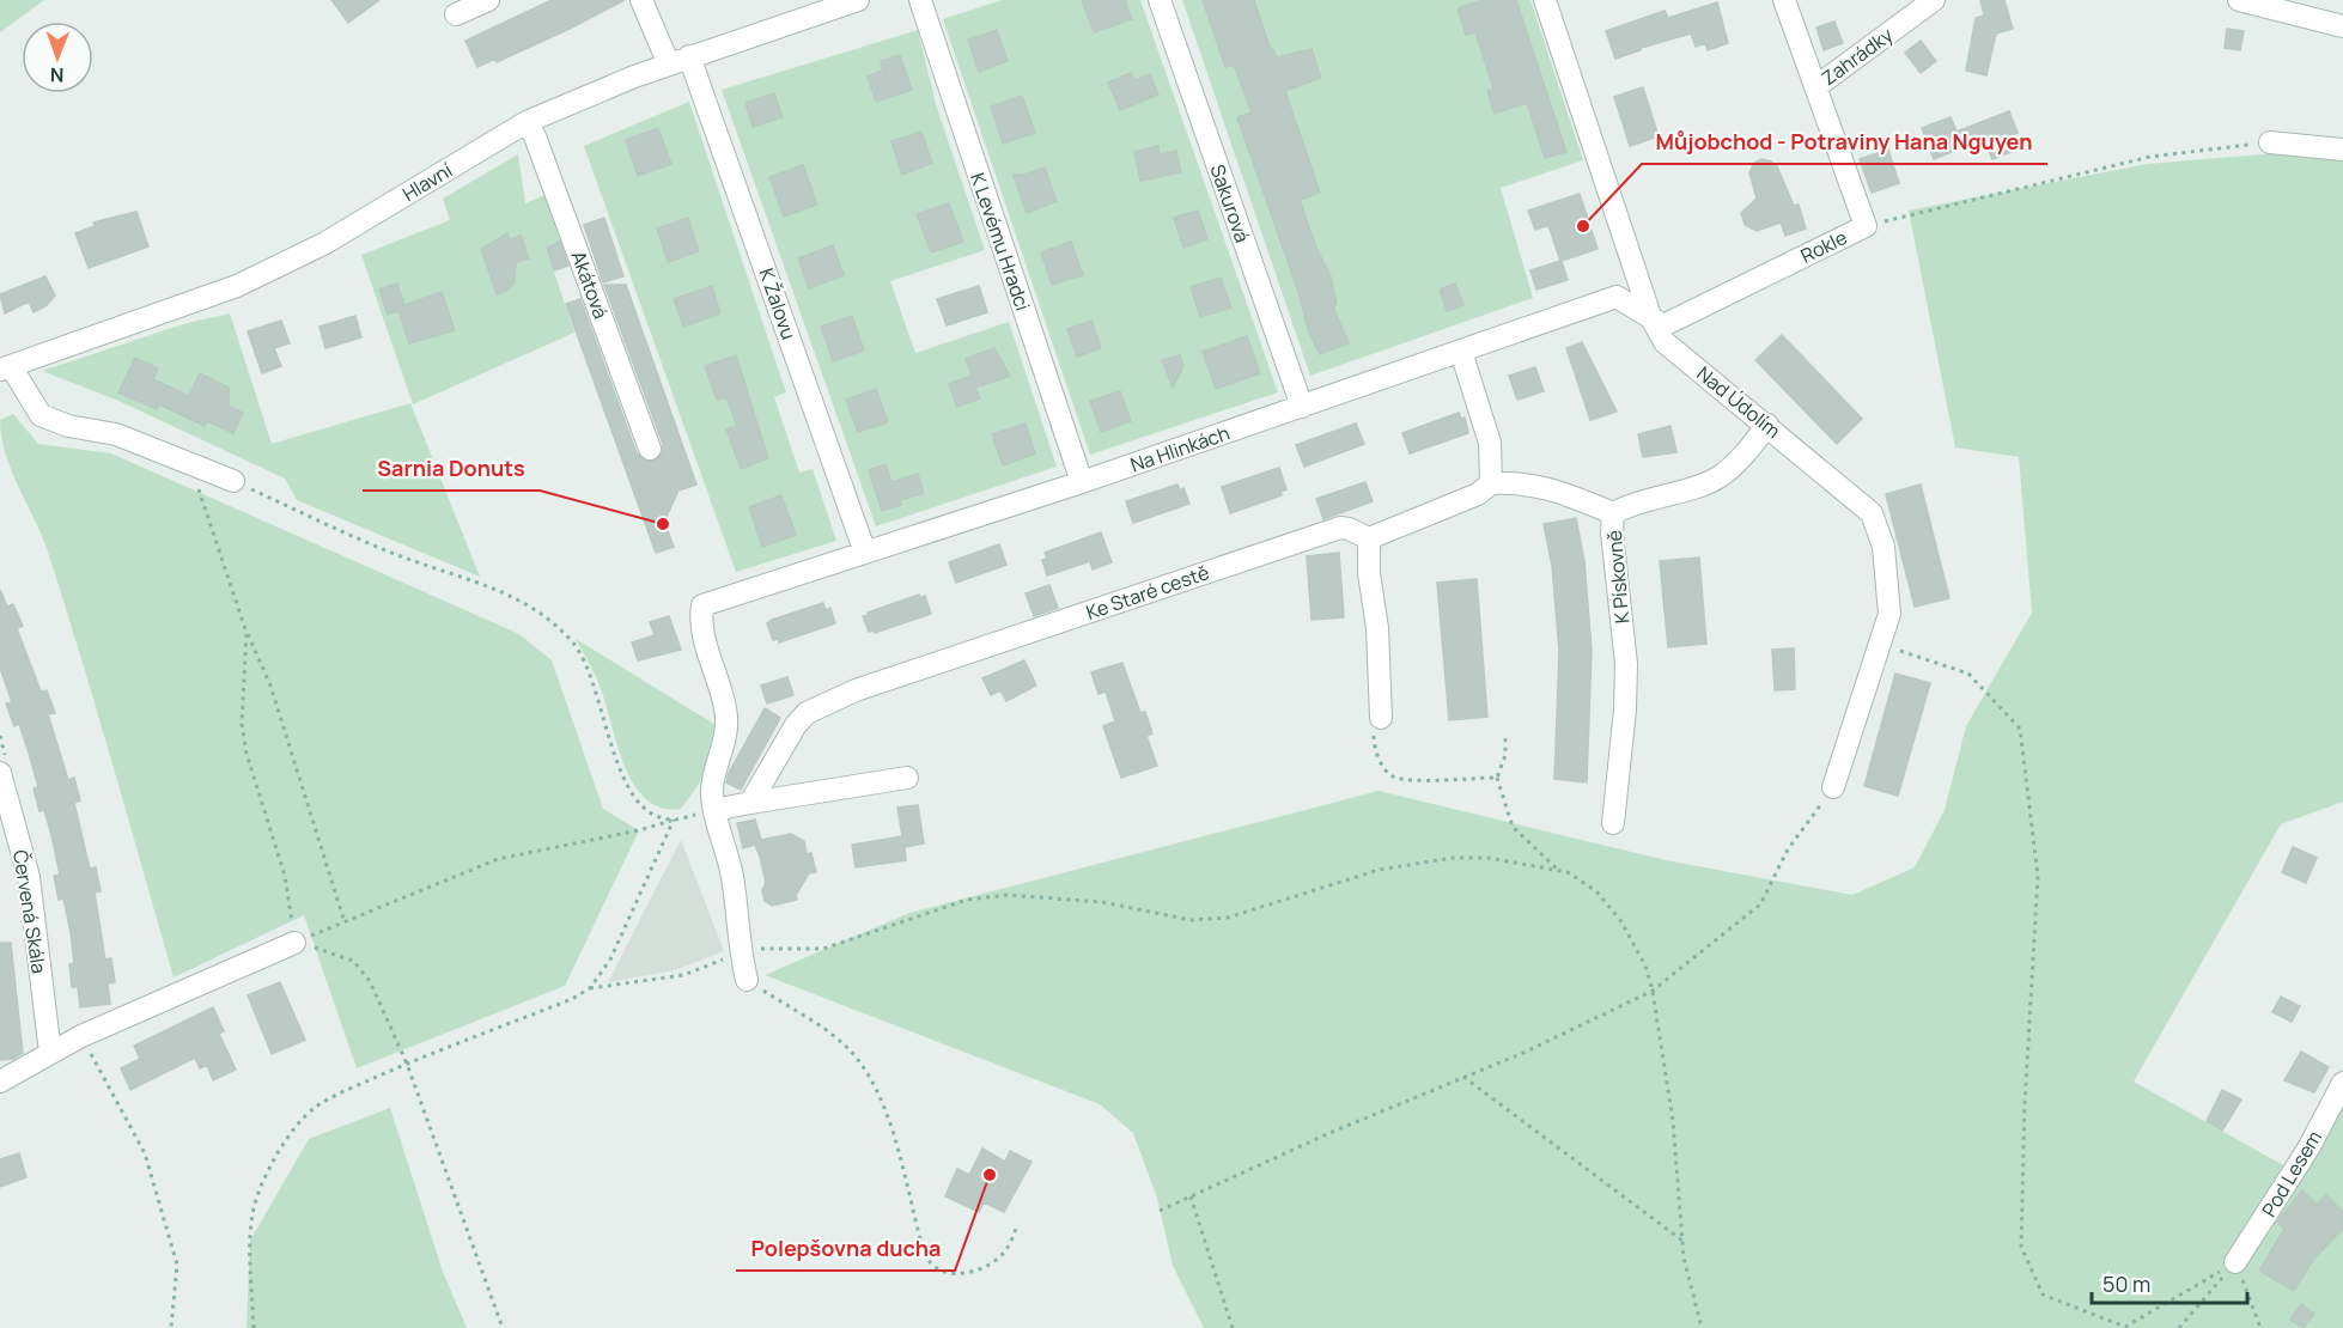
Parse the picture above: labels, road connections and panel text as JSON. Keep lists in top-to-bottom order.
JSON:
{
  "streets": {
    "street": [
      "Zahrádky",
      "Hlavní",
      "Sakurová",
      "K Levému Hradci",
      "Rokle",
      "Akátová",
      "K Žalovu",
      "Nad Údolím",
      "Na Hlinkách",
      "K Pískovně",
      "Ke Staré cestě",
      "Červená Skála",
      "Pod Lesem"
    ]
  },
  "crossings": [
    ["Zahrádky", "Rokle"],
    ["Hlavní", "Akátová"],
    ["Hlavní", "K Žalovu"],
    ["Sakurová", "Na Hlinkách"],
    ["K Levému Hradci", "Na Hlinkách"],
    ["Rokle", "Nad Údolím"],
    ["Rokle", "Na Hlinkách"],
    ["K Žalovu", "Na Hlinkách"],
    ["Nad Údolím", "Na Hlinkách"],
    ["Nad Údolím", "K Pískovně"]
  ],
  "places": ["Můjobchod - Potraviny Hana Nguyen", "Sarnia Donuts", "Polepšovna ducha"],
  "scale_bar": "50 m",
  "north": "bottom"
}
